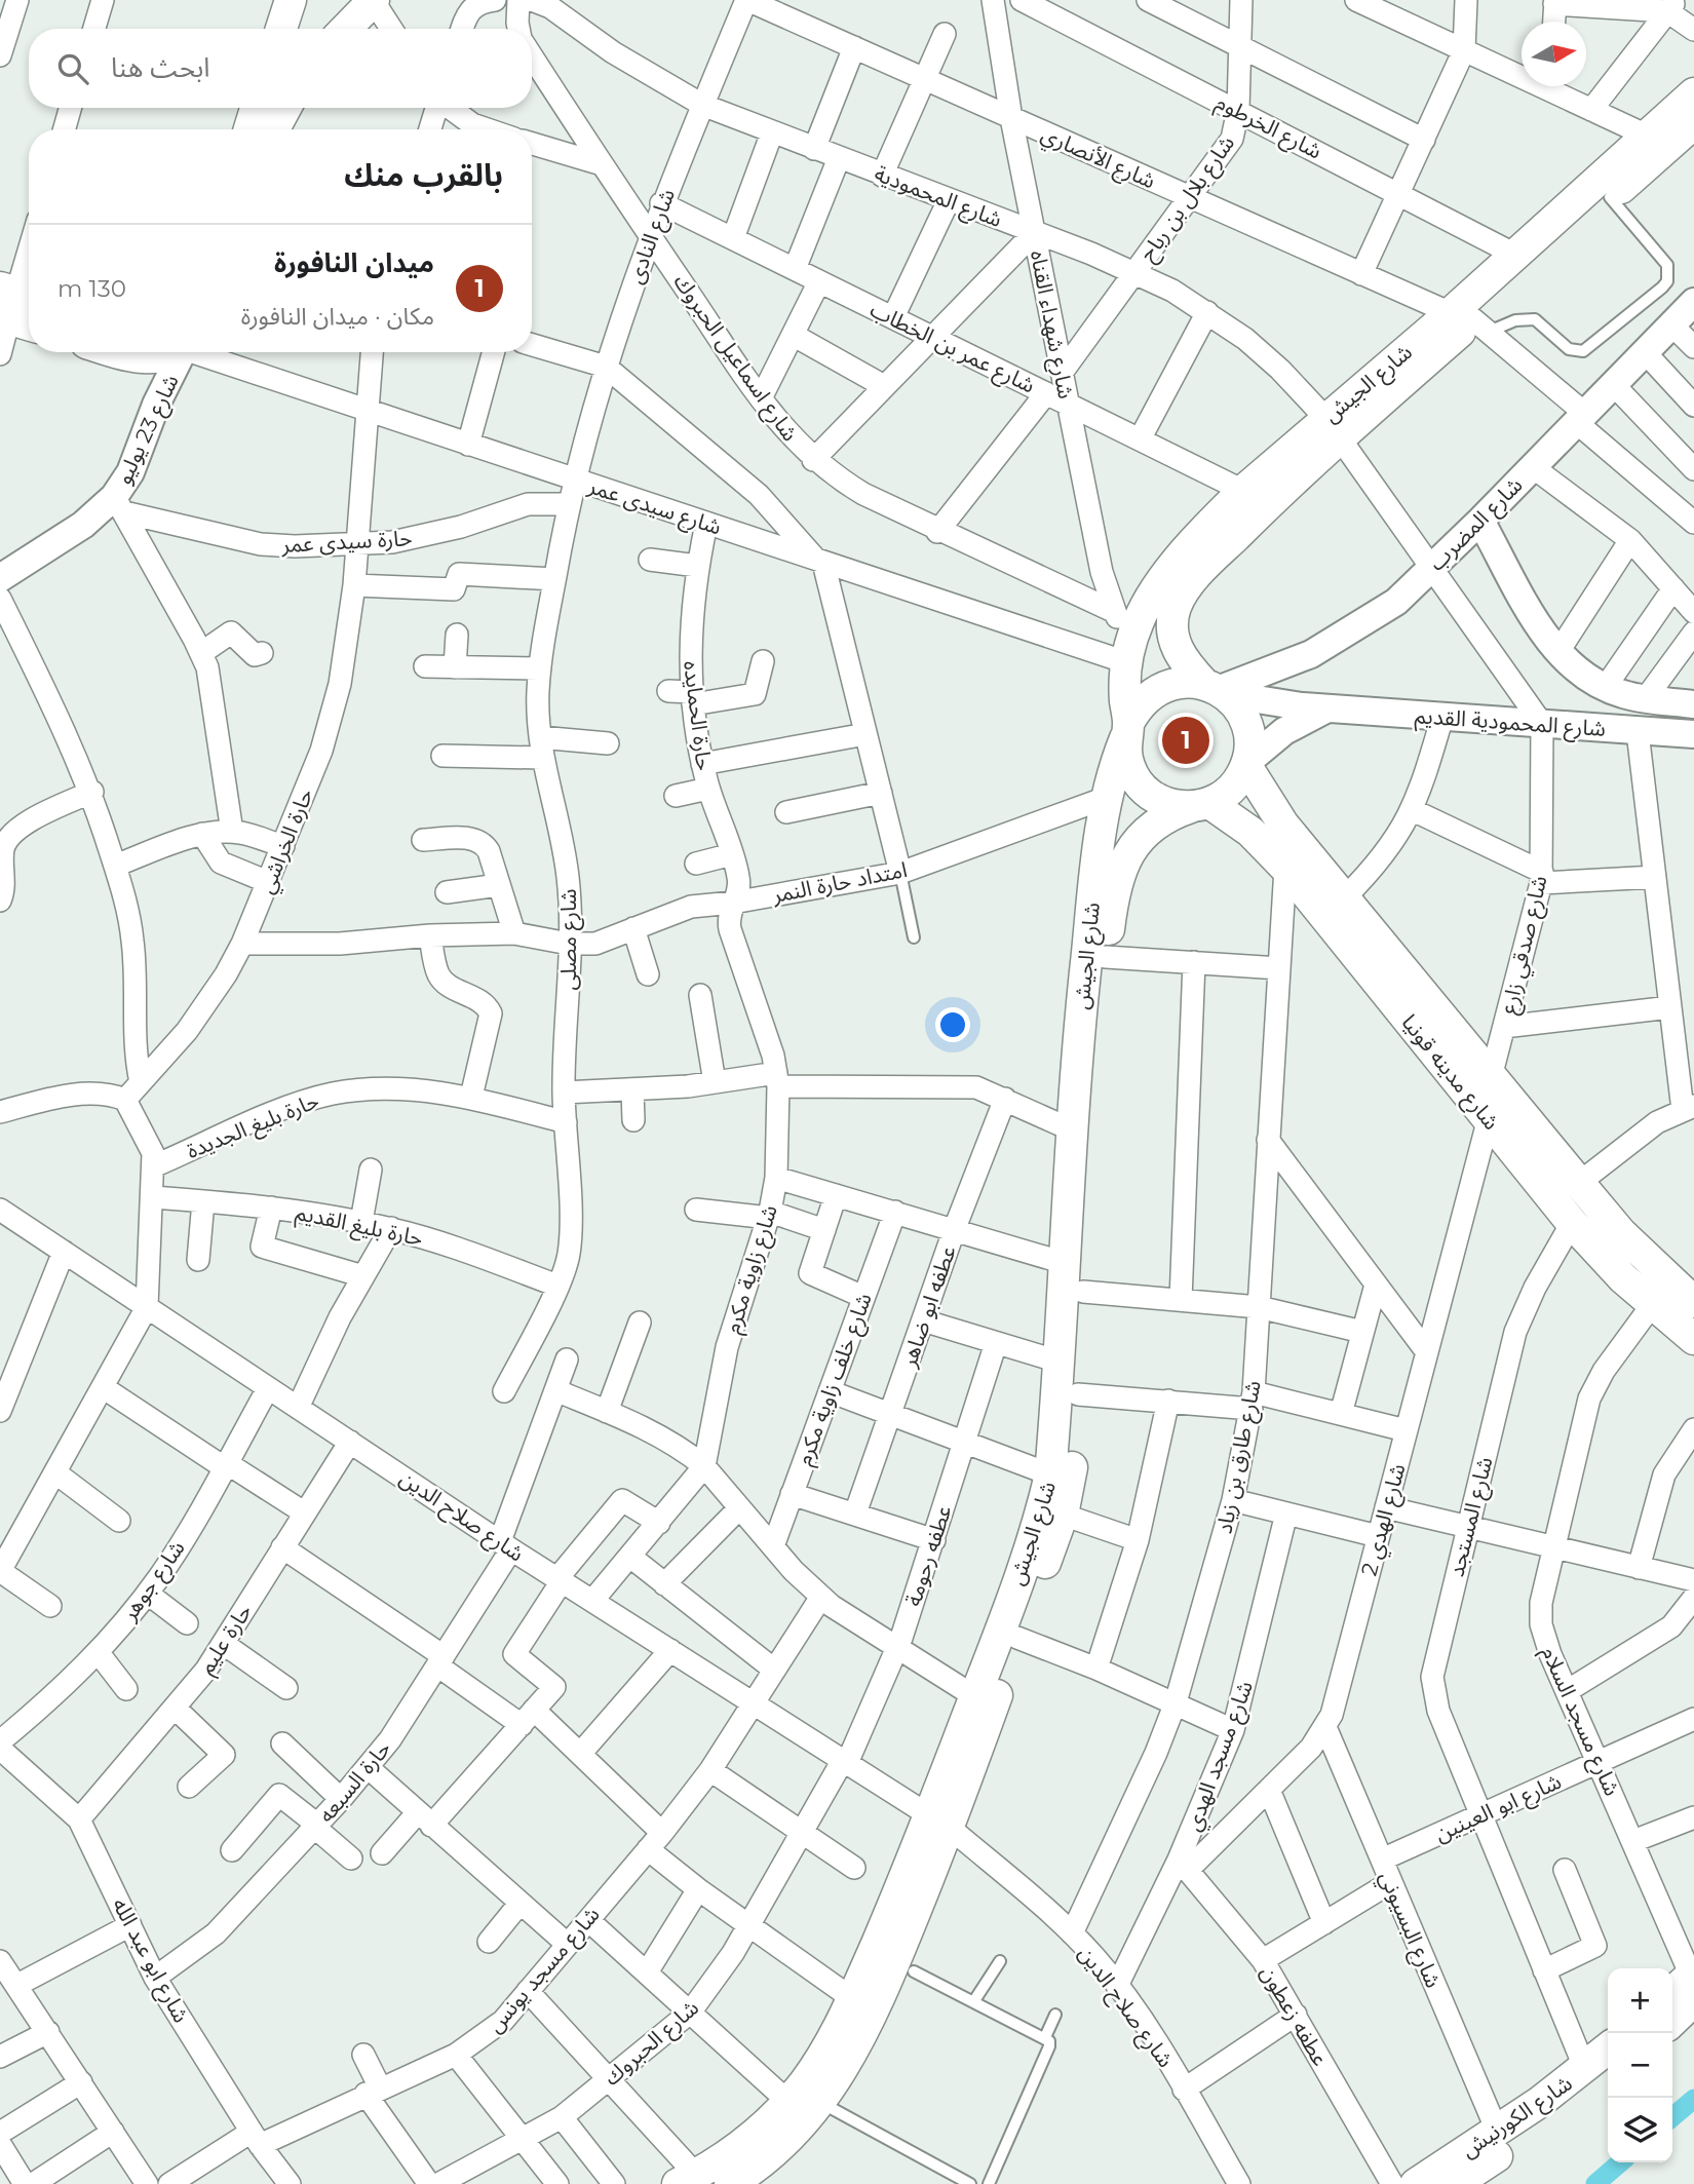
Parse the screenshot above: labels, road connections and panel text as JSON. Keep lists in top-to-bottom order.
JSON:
{
  "streets": {
    "main road": ["شارع الجيش", "شارع مدينه قونيا", "شارع الكورنيش"],
    "street": [
      "شارع الخرطوم",
      "شارع الأنصاري",
      "شارع المحمودية",
      "شارع بلال بن رباح",
      "شارع النادى",
      "شارع شهداء القناه",
      "شارع عمر بن الخطاب",
      "شارع اسماعيل الحبروك",
      "شارع 23 يوليو",
      "شارع سيدى عمر",
      "شارع المضرب",
      "حارة سيدى عمر",
      "حارة الحمايده",
      "شارع المحمودية القديم",
      "حارة الخراشي",
      "امتداد حارة النمر",
      "شارع مصلى",
      "شارع صدقي زارع",
      "حارة بليغ الجديدة",
      "حارة بليغ القديم",
      "شارع زاوية مكرم",
      "عطفه ابو ضاهر",
      "شارع خلف زاوية مكرم",
      "شارع طارق بن زياد",
      "شارع صلاح الدين",
      "شارع المستجد",
      "شارع الهدي 2",
      "عطفه رحومة",
      "شارع جوهر",
      "حارة عليم",
      "شارع مسجد السلام",
      "شارع مسجد الهدي",
      "حارة السبعه",
      "شارع ابو العينين",
      "شارع البسيوني",
      "شارع ابو عبد الله",
      "شارع مسجد يونس",
      "عطفه زعطون",
      "شارع الحبروك"
    ]
  },
  "crossings": [
    ["شارع الخرطوم", "شارع بلال بن رباح"],
    ["شارع الخرطوم", "شارع الجيش"],
    ["شارع الأنصاري", "شارع بلال بن رباح"],
    ["شارع الأنصاري", "شارع النادى"],
    ["شارع الأنصاري", "شارع شهداء القناه"],
    ["شارع الأنصاري", "شارع الجيش"],
    ["شارع الأنصاري", "شارع المضرب"],
    ["شارع المحمودية", "شارع بلال بن رباح"],
    ["شارع المحمودية", "شارع النادى"],
    ["شارع المحمودية", "شارع شهداء القناه"],
    ["شارع المحمودية", "شارع الجيش"],
    ["شارع المحمودية", "شارع المضرب"],
    ["شارع المحمودية", "شارع المحمودية القديم"],
    ["شارع المحمودية", "شارع صدقي زارع"],
    ["شارع بلال بن رباح", "شارع شهداء القناه"],
    ["شارع النادى", "شارع عمر بن الخطاب"],
    ["شارع النادى", "شارع اسماعيل الحبروك"],
    ["شارع النادى", "شارع سيدى عمر"],
    ["شارع النادى", "شارع مصلى"],
    ["شارع شهداء القناه", "شارع عمر بن الخطاب"],
    ["شارع شهداء القناه", "شارع اسماعيل الحبروك"],
    ["شارع شهداء القناه", "شارع الجيش"],
    ["شارع شهداء القناه", "شارع سيدى عمر"],
    ["شارع عمر بن الخطاب", "شارع الجيش"],
    ["شارع الجيش", "شارع سيدى عمر"],
    ["شارع الجيش", "شارع المضرب"],
    ["شارع الجيش", "شارع المحمودية القديم"],
    ["شارع الجيش", "امتداد حارة النمر"],
    ["شارع الجيش", "شارع مدينه قونيا"],
    ["شارع الجيش", "شارع صلاح الدين"],
    ["شارع 23 يوليو", "حارة سيدى عمر"],
    ["شارع سيدى عمر", "حارة الحمايده"],
    ["شارع سيدى عمر", "حارة الخراشي"],
    ["شارع سيدى عمر", "شارع مصلى"],
    ["شارع المضرب", "شارع المحمودية القديم"],
    ["شارع المضرب", "شارع مدينه قونيا"],
    ["حارة سيدى عمر", "حارة الخراشي"],
    ["حارة سيدى عمر", "شارع مصلى"],
    ["حارة الحمايده", "امتداد حارة النمر"],
    ["حارة الحمايده", "شارع زاوية مكرم"],
    ["شارع المحمودية القديم", "شارع صدقي زارع"],
    ["شارع المحمودية القديم", "شارع مدينه قونيا"],
    ["حارة الخراشي", "امتداد حارة النمر"],
    ["امتداد حارة النمر", "شارع مصلى"],
    ["امتداد حارة النمر", "شارع زاوية مكرم"],
    ["شارع مصلى", "حارة بليغ الجديدة"],
    ["شارع مصلى", "حارة بليغ القديم"],
    ["شارع صدقي زارع", "شارع مدينه قونيا"],
    ["شارع مدينه قونيا", "شارع طارق بن زياد"],
    ["شارع مدينه قونيا", "شارع المستجد"],
    ["شارع مدينه قونيا", "شارع الهدي 2"],
    ["شارع مدينه قونيا", "شارع مسجد السلام"],
    ["شارع زاوية مكرم", "شارع صلاح الدين"],
    ["شارع طارق بن زياد", "شارع صلاح الدين"],
    ["شارع صلاح الدين", "عطفه رحومة"],
    ["شارع صلاح الدين", "شارع جوهر"],
    ["شارع صلاح الدين", "حارة عليم"],
    ["شارع صلاح الدين", "شارع مسجد الهدي"],
    ["شارع صلاح الدين", "حارة السبعه"],
    ["شارع صلاح الدين", "شارع مسجد يونس"],
    ["شارع صلاح الدين", "شارع الحبروك"],
    ["شارع المستجد", "شارع ابو العينين"],
    ["شارع المستجد", "شارع الكورنيش"],
    ["شارع الهدي 2", "شارع مسجد الهدي"],
    ["شارع الهدي 2", "شارع البسيوني"],
    ["شارع الهدي 2", "عطفه زعطون"],
    ["عطفه رحومة", "شارع الحبروك"],
    ["حارة عليم", "شارع ابو عبد الله"],
    ["شارع مسجد السلام", "شارع ابو العينين"],
    ["شارع مسجد الهدي", "عطفه زعطون"],
    ["حارة السبعه", "شارع ابو عبد الله"],
    ["شارع ابو العينين", "شارع البسيوني"],
    ["شارع البسيوني", "شارع الكورنيش"],
    ["شارع ابو عبد الله", "شارع مسجد يونس"]
  ],
  "north": "right",
  "page": {
    "search": "ابحث هنا",
    "heading": "بالقرب منك",
    "list": [
      {
        "mark": "1",
        "name": "ميدان النافورة",
        "note": "مكان · ميدان النافورة",
        "value": "130 m"
      }
    ],
    "pins": "1",
    "map_buttons": ["+", "−"]
  }
}
